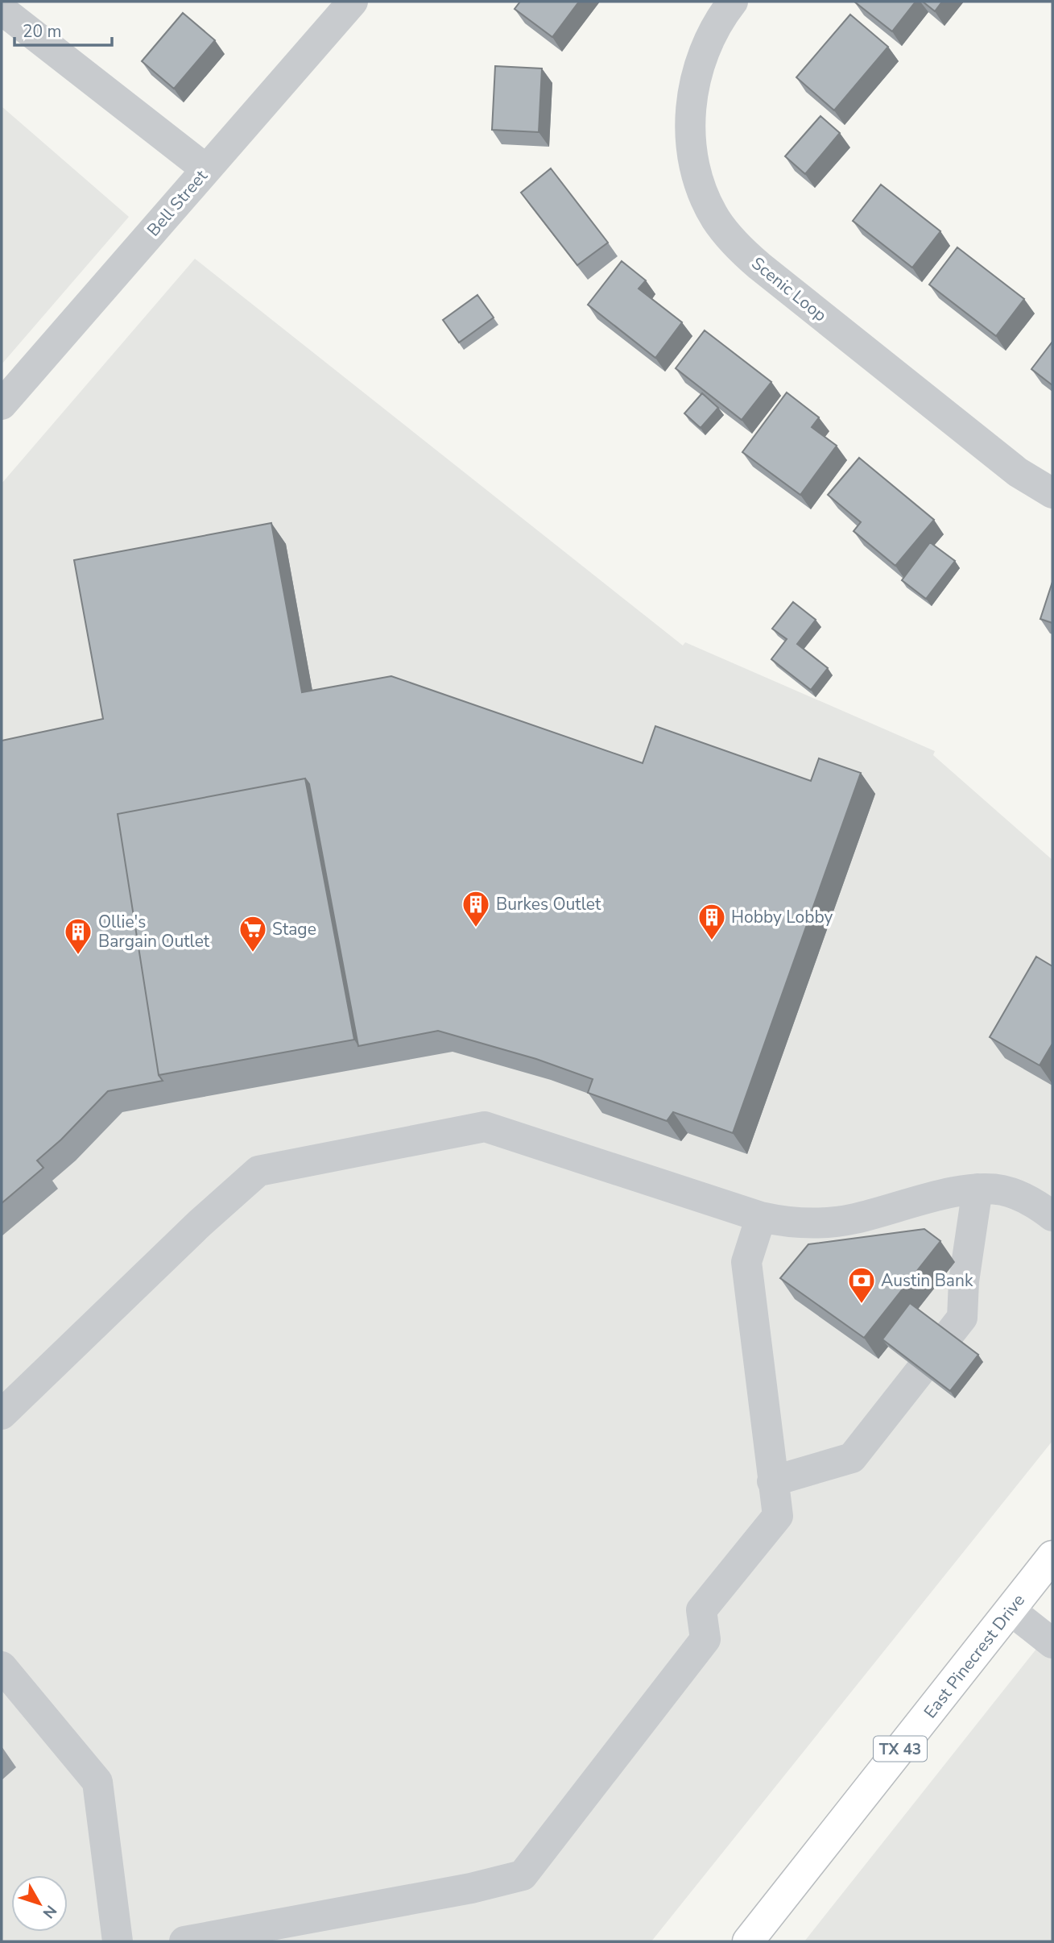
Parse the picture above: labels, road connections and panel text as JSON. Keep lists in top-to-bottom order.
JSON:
{
  "streets": {
    "main road": ["East Pinecrest Drive", "TX 43"],
    "street": ["Bell Street", "Scenic Loop"]
  },
  "places": {
    "building": ["Burkes Outlet", "Hobby Lobby", "Ollie's Bargain Outlet"],
    "supermarket": ["Stage"],
    "bank": ["Austin Bank"]
  },
  "scale_bar": "20 m",
  "north": "bottom right"
}
